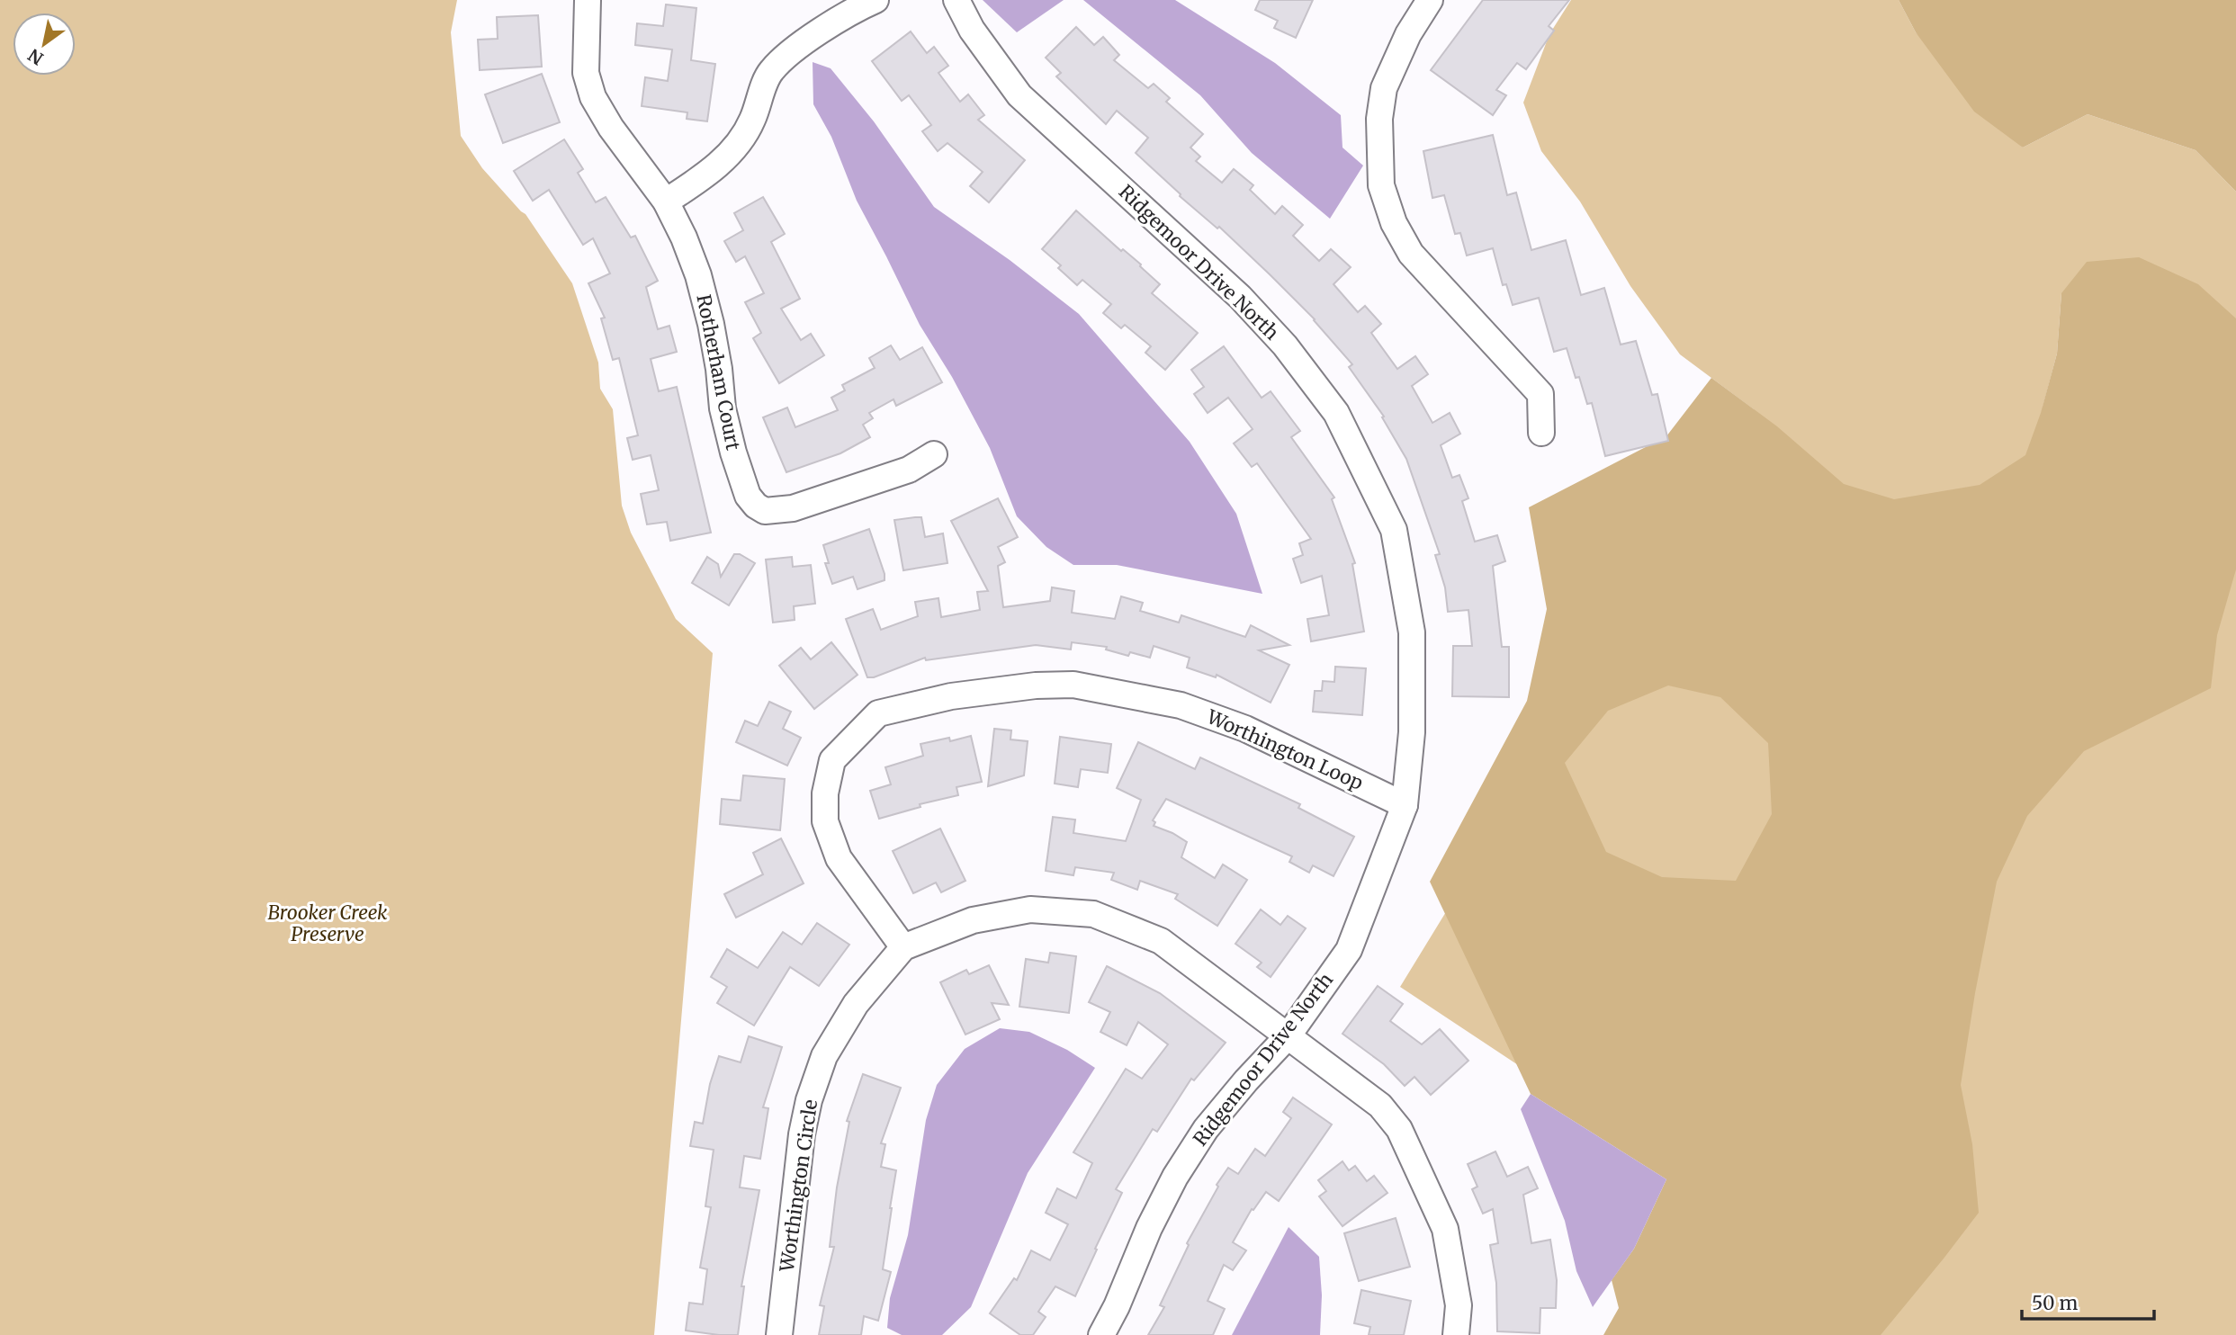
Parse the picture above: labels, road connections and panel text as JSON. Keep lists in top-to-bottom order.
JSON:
{
  "streets": {
    "street": [
      "Ridgemoor Drive North",
      "Rotherham Court",
      "Worthington Loop",
      "Worthington Circle"
    ]
  },
  "crossings": [
    ["Ridgemoor Drive North", "Worthington Loop"],
    ["Ridgemoor Drive North", "Worthington Circle"],
    ["Worthington Loop", "Worthington Circle"]
  ],
  "parks": ["Brooker Creek Preserve"],
  "scale_bar": "50 m",
  "north": "bottom left"
}
